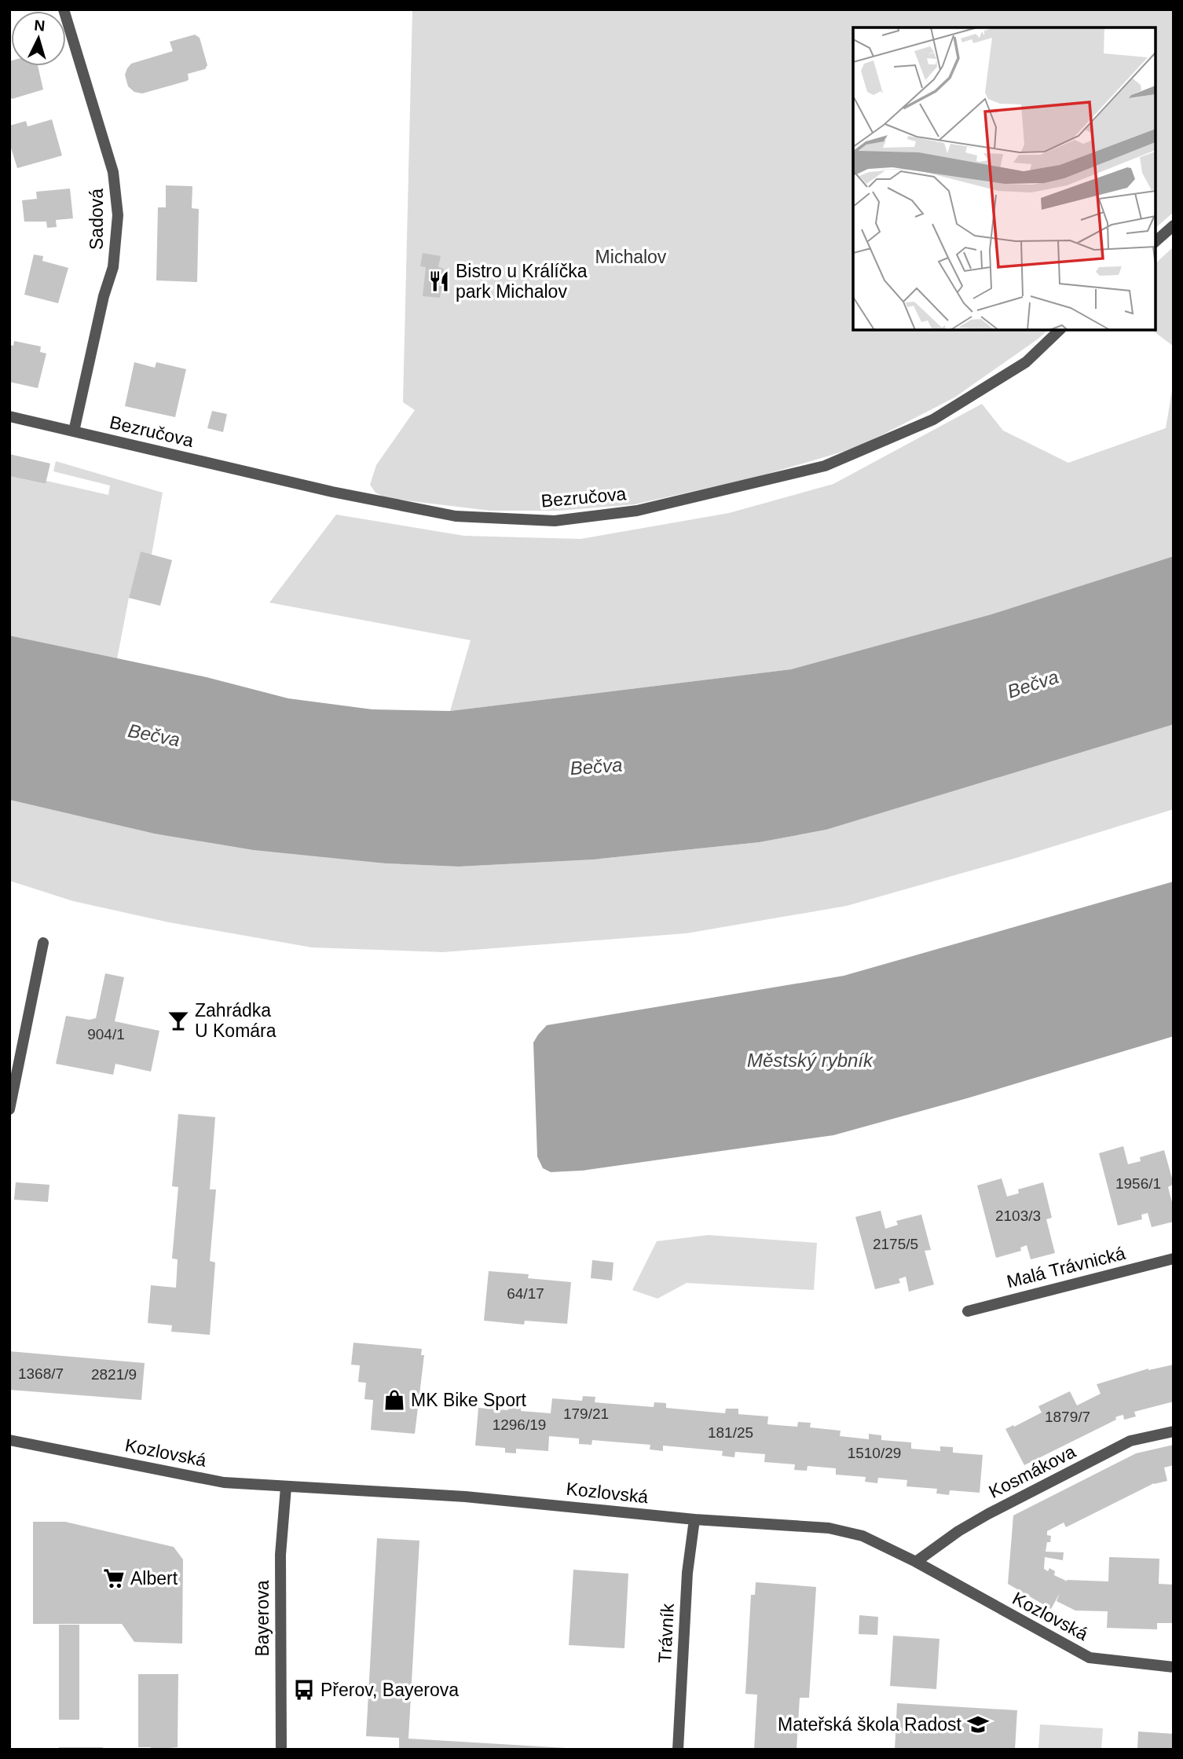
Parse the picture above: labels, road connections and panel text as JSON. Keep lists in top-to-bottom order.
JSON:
{
  "streets": {
    "street": [
      "Sadová",
      "Bezručova",
      "Malá Trávnická",
      "Kozlovská",
      "Kosmákova",
      "Bayerova",
      "Trávník"
    ]
  },
  "crossings": [
    ["Sadová", "Bezručova"],
    ["Kozlovská", "Kosmákova"],
    ["Kozlovská", "Bayerova"],
    ["Kozlovská", "Trávník"]
  ],
  "water": ["Bečva", "Městský rybník"],
  "parks": ["Michalov"],
  "places": {
    "restaurant": ["Bistro u Králíčka park Michalov"],
    "bar": ["Zahrádka U Komára"],
    "shop": ["MK Bike Sport"],
    "supermarket": ["Albert"],
    "bus stop": ["Přerov, Bayerova"],
    "school or university": ["Mateřská škola Radost"]
  },
  "house_numbers": [
    "904/1",
    "1956/1",
    "2103/3",
    "2175/5",
    "64/17",
    "1368/7",
    "2821/9",
    "179/21",
    "1879/7",
    "1296/19",
    "181/25",
    "1510/29"
  ],
  "north": "top"
}
